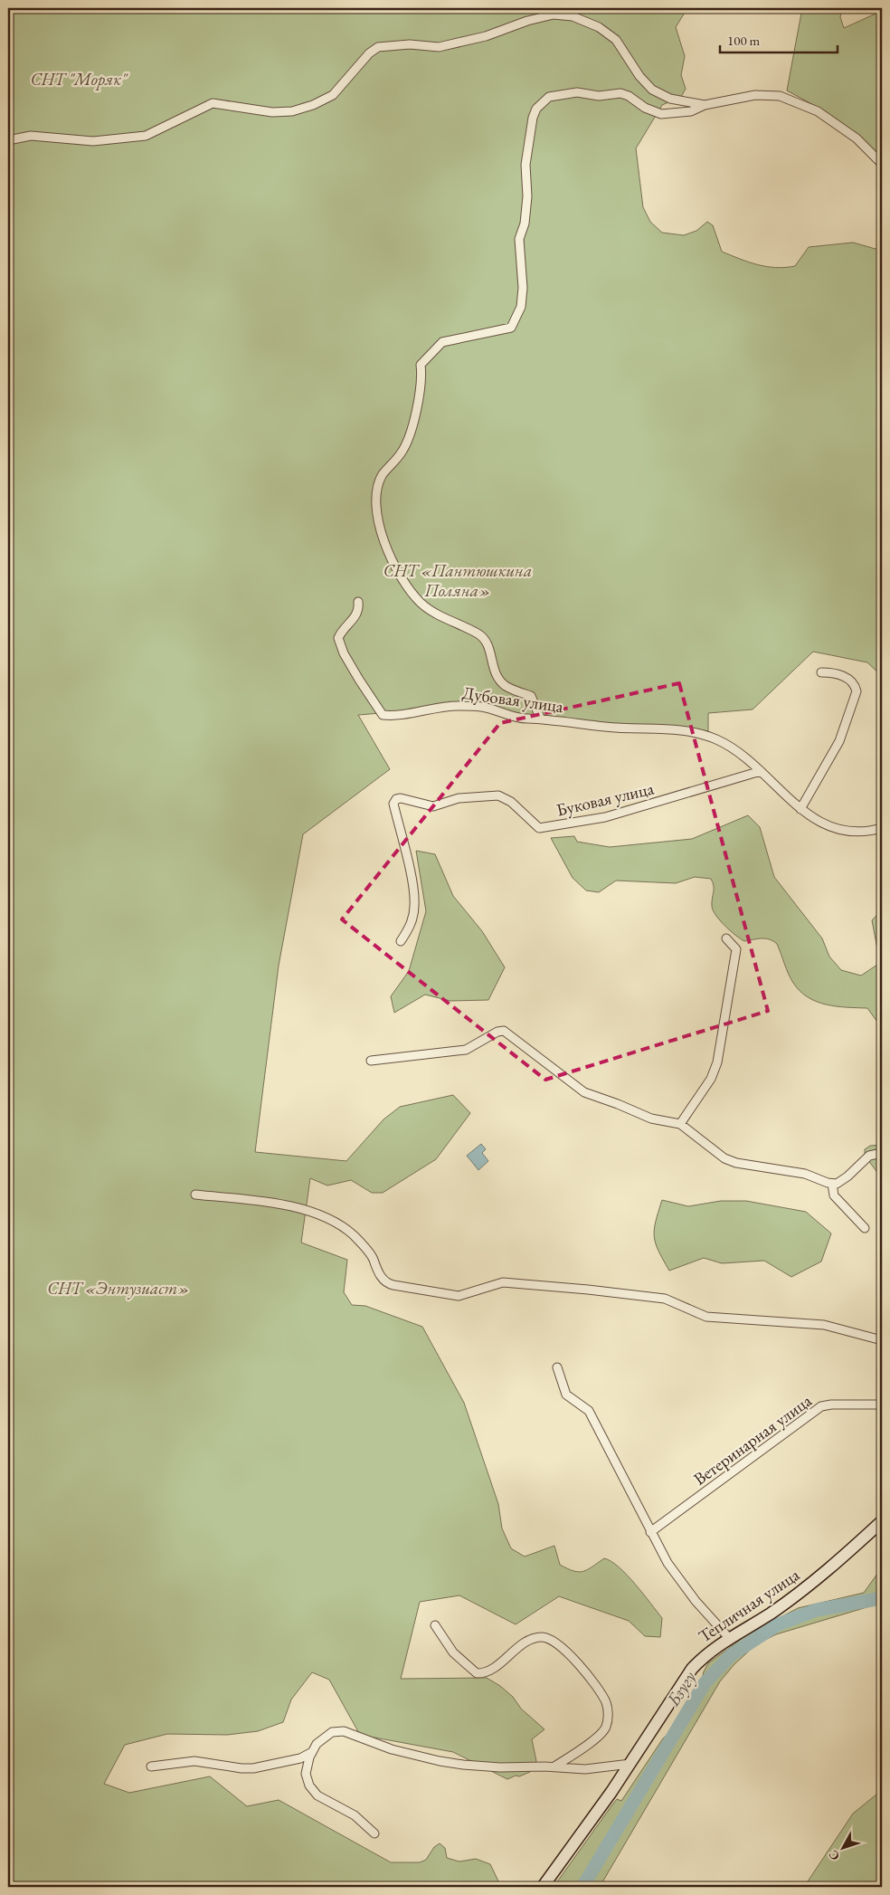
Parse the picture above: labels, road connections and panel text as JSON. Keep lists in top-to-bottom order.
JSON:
{
  "streets": {
    "street": [
      "Дубовая улица",
      "Буковая улица",
      "Ветеринарная улица",
      "Тепличная улица"
    ]
  },
  "crossings": [
    ["Дубовая улица", "Буковая улица"]
  ],
  "water": ["Бзугу"],
  "parks": ["СНТ \"Моряк\"", "СНТ «Пантюшкина Поляна»", "СНТ «Энтузиаст»"],
  "scale_bar": "100 m",
  "north": "bottom left"
}
